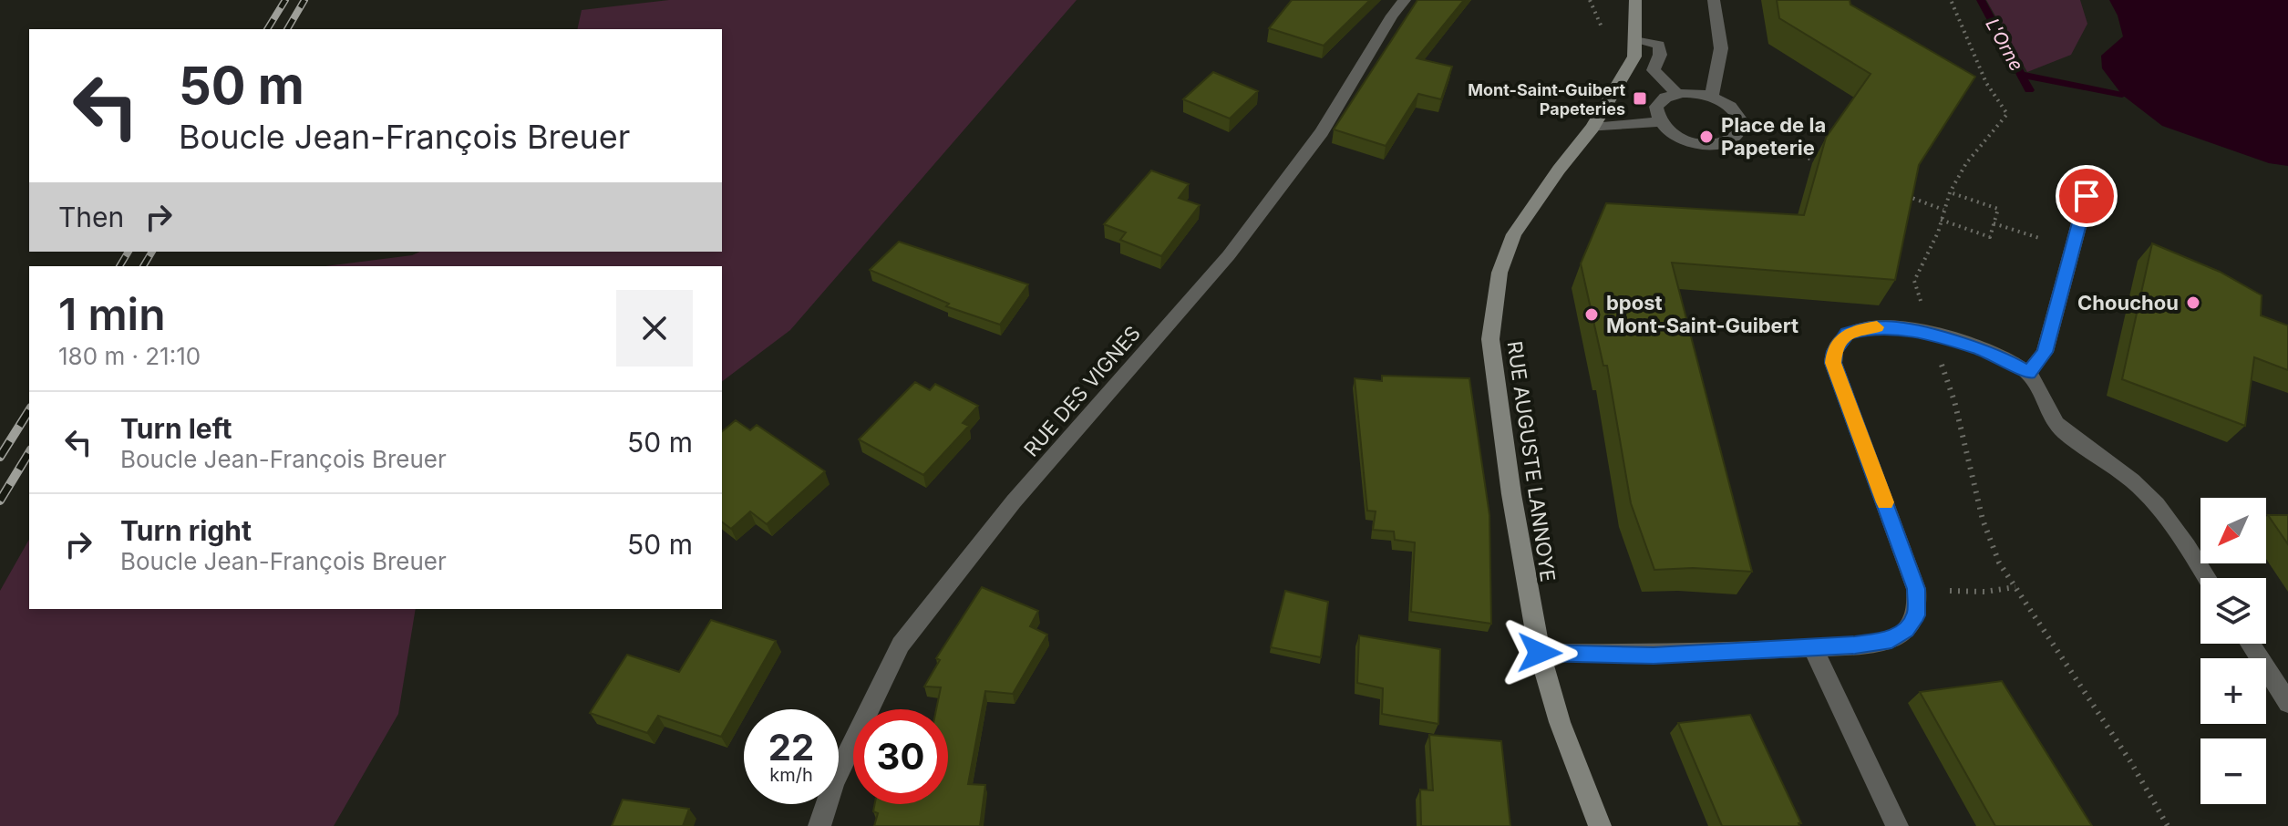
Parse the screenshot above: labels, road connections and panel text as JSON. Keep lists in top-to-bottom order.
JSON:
{
  "streets": {
    "street": ["RUE DES VIGNES", "RUE AUGUSTE LANNOYE"]
  },
  "water": ["L'Orne"],
  "places": {
    "transit": ["Mont-Saint-Guibert Papeteries"],
    "other": ["Place de la Papeterie", "Chouchou", "bpost Mont-Saint-Guibert"]
  },
  "north": "bottom left",
  "page": {
    "turn": ["50 m", "Boucle Jean-François Breuer"],
    "then": "Then",
    "heading": ["1 min", "180 m · 21:10"],
    "list": [
      {
        "name": "Turn left",
        "note": "Boucle Jean-François Breuer",
        "value": "50 m"
      },
      {
        "name": "Turn right",
        "note": "Boucle Jean-François Breuer",
        "value": "50 m"
      }
    ],
    "map_buttons": ["+", "−"],
    "speed": "22 km/h",
    "limit": "30"
  }
}
